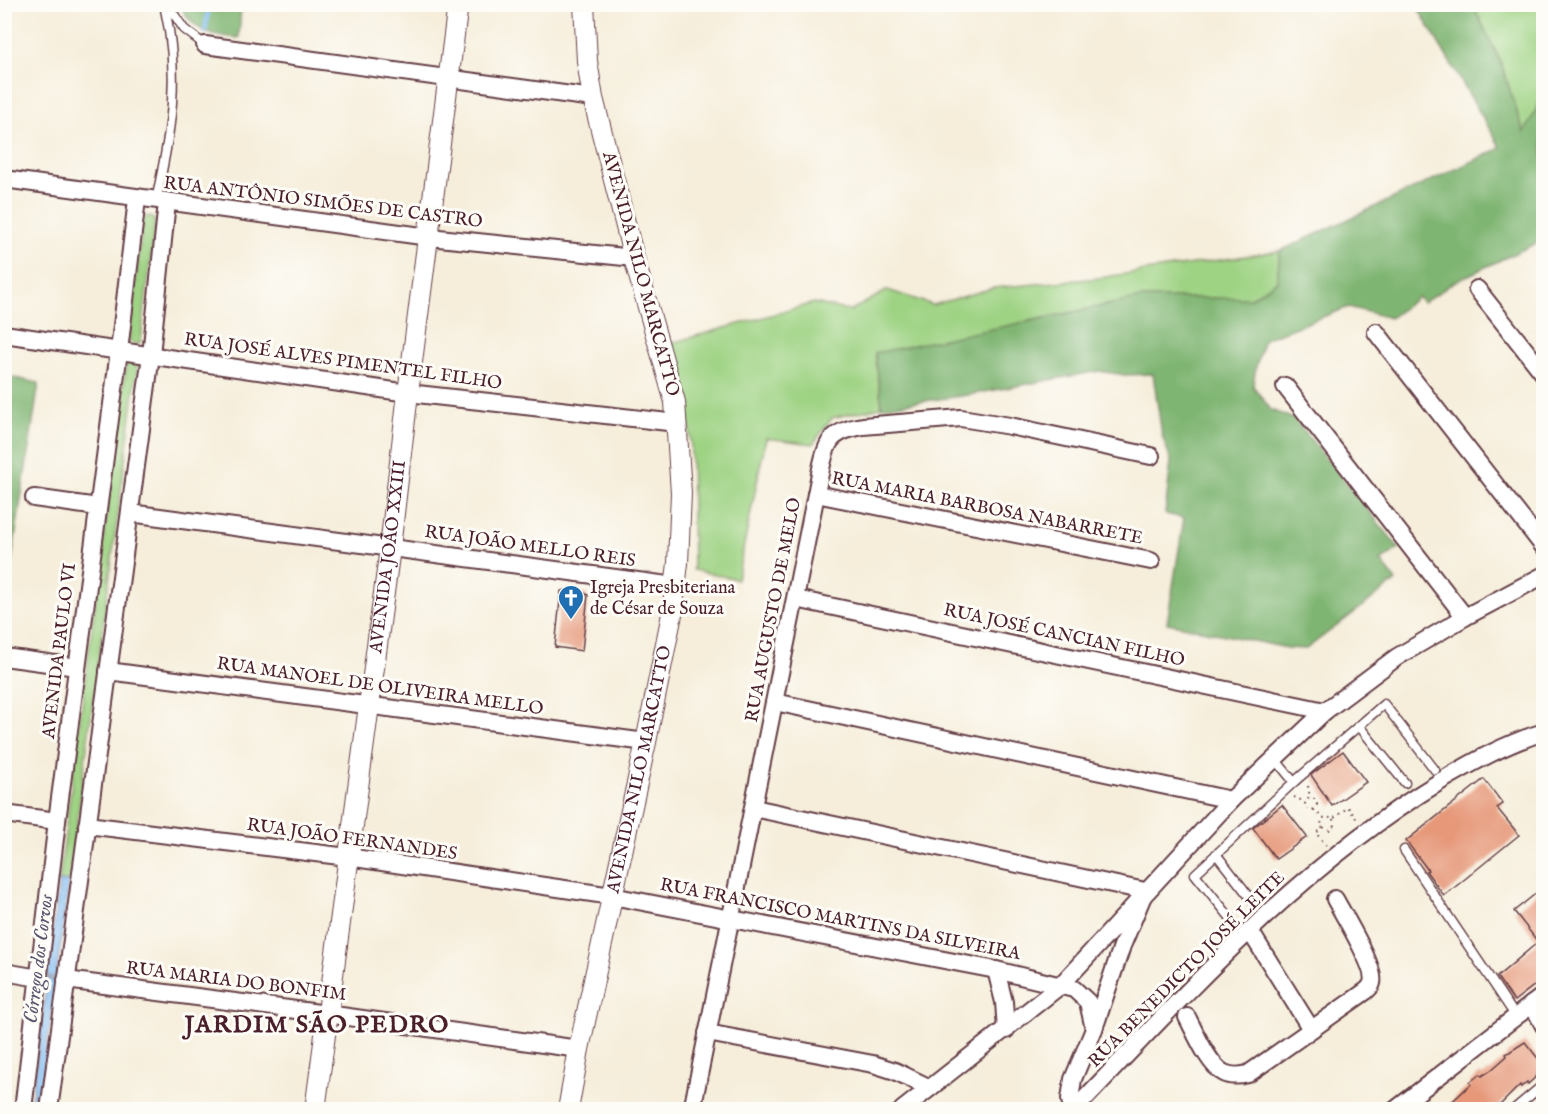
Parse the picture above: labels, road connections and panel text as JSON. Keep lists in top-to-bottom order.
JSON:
{
  "streets": {
    "street": [
      "RUA ANTÔNIO SIMÕES DE CASTRO",
      "AVENIDA NILO MARCATTO",
      "RUA JOSÉ ALVES PIMENTEL FILHO",
      "RUA MARIA BARBOSA NABARRETE",
      "RUA JOÃO MELLO REIS",
      "AVENIDA JOÃO XXIII",
      "RUA AUGUSTO DE MELO",
      "RUA JOSÉ CANCIAN FILHO",
      "AVENIDA PAULO VI",
      "RUA MANOEL DE OLIVEIRA MELLO",
      "RUA JOÃO FERNANDES",
      "RUA FRANCISCO MARTINS DA SILVEIRA",
      "RUA BENEDICTO JOSÉ LEITE",
      "RUA MARIA DO BONFIM"
    ]
  },
  "crossings": [
    ["RUA ANTÔNIO SIMÕES DE CASTRO", "AVENIDA NILO MARCATTO"],
    ["RUA ANTÔNIO SIMÕES DE CASTRO", "AVENIDA JOÃO XXIII"],
    ["RUA ANTÔNIO SIMÕES DE CASTRO", "AVENIDA PAULO VI"],
    ["AVENIDA NILO MARCATTO", "RUA JOSÉ ALVES PIMENTEL FILHO"],
    ["AVENIDA NILO MARCATTO", "RUA JOÃO MELLO REIS"],
    ["AVENIDA NILO MARCATTO", "RUA MANOEL DE OLIVEIRA MELLO"],
    ["AVENIDA NILO MARCATTO", "RUA JOÃO FERNANDES"],
    ["AVENIDA NILO MARCATTO", "RUA FRANCISCO MARTINS DA SILVEIRA"],
    ["AVENIDA NILO MARCATTO", "RUA MARIA DO BONFIM"],
    ["RUA JOSÉ ALVES PIMENTEL FILHO", "AVENIDA JOÃO XXIII"],
    ["RUA JOSÉ ALVES PIMENTEL FILHO", "AVENIDA PAULO VI"],
    ["RUA MARIA BARBOSA NABARRETE", "RUA AUGUSTO DE MELO"],
    ["RUA JOÃO MELLO REIS", "AVENIDA JOÃO XXIII"],
    ["AVENIDA JOÃO XXIII", "RUA MANOEL DE OLIVEIRA MELLO"],
    ["AVENIDA JOÃO XXIII", "RUA JOÃO FERNANDES"],
    ["AVENIDA JOÃO XXIII", "RUA MARIA DO BONFIM"],
    ["RUA AUGUSTO DE MELO", "RUA JOSÉ CANCIAN FILHO"],
    ["RUA AUGUSTO DE MELO", "RUA FRANCISCO MARTINS DA SILVEIRA"],
    ["RUA JOÃO FERNANDES", "RUA FRANCISCO MARTINS DA SILVEIRA"]
  ],
  "districts": ["JARDIM SÃO PEDRO"],
  "water": ["Córrego dos Corvos"],
  "places": {
    "church": ["Igreja Presbiteriana de César de Souza"]
  }
}
